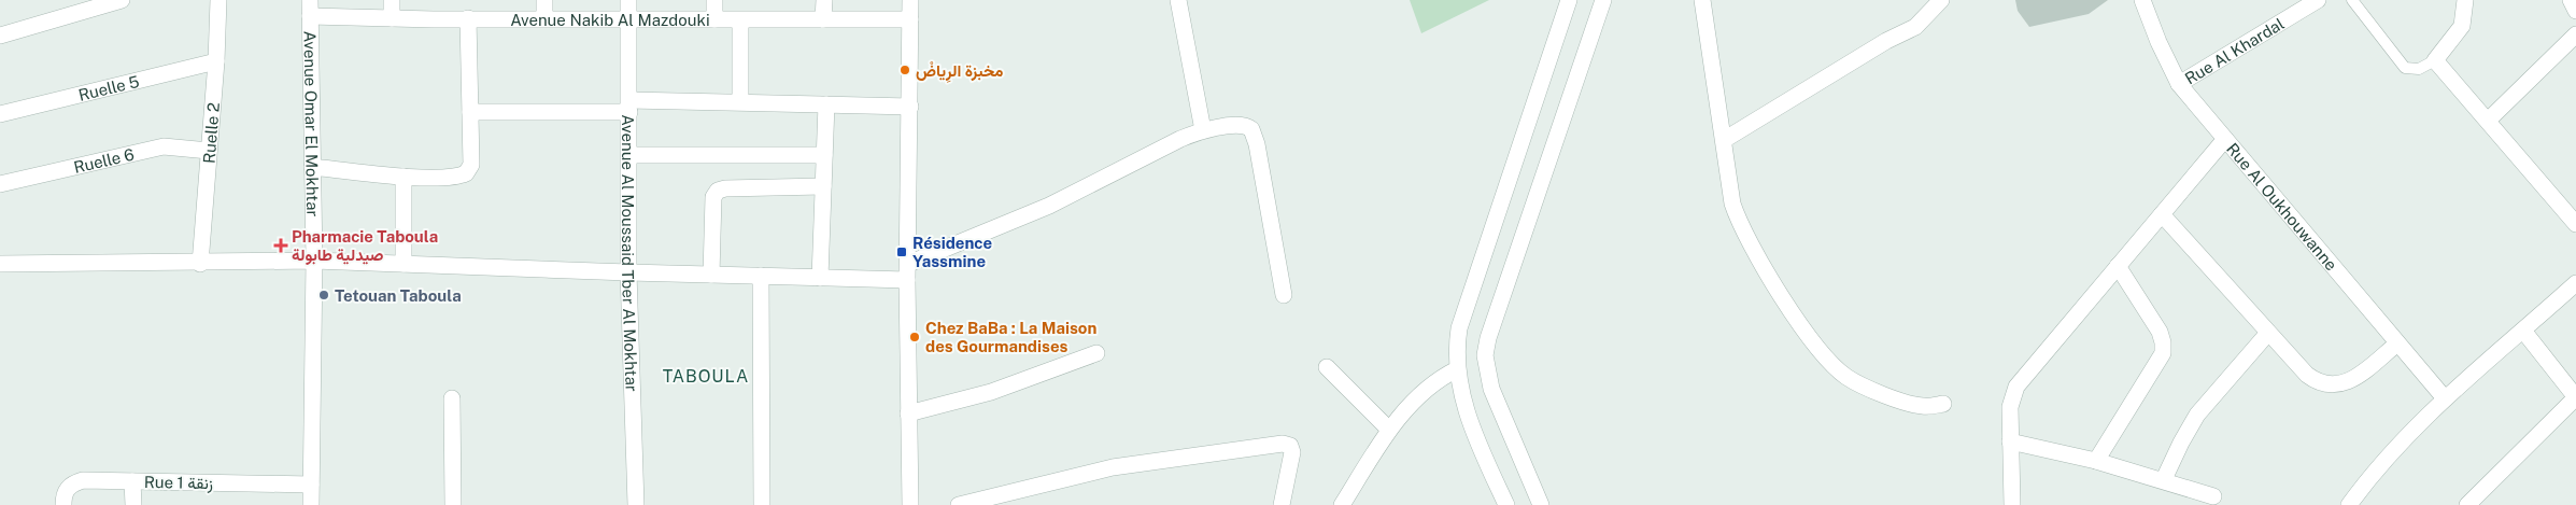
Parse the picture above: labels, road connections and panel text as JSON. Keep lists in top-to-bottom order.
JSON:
{
  "streets": {
    "street": [
      "Avenue Nakib Al Mazdouki",
      "Rue Al Khardal",
      "Ruelle 5",
      "Avenue Omar El Mokhtar",
      "Ruelle 2",
      "Ruelle 6",
      "Rue Al Oukhouwanne",
      "Avenue Al Moussaid Tber Al Mokhtar",
      "Rue 1 زنقة"
    ]
  },
  "crossings": [
    ["Avenue Nakib Al Mazdouki", "Avenue Omar El Mokhtar"],
    ["Avenue Nakib Al Mazdouki", "Avenue Al Moussaid Tber Al Mokhtar"],
    ["Rue Al Khardal", "Rue Al Oukhouwanne"],
    ["Ruelle 5", "Ruelle 2"],
    ["Avenue Omar El Mokhtar", "Rue 1 زنقة"],
    ["Ruelle 2", "Ruelle 6"]
  ],
  "districts": ["TABOULA"],
  "places": {
    "other": ["مخبزة الرِياضْ", "Tetouan Taboula", "Chez BaBa : La Maison des Gourmandises"],
    "health": ["Pharmacie Taboula صيدلية طابولة"],
    "transit": ["Résidence Yassmine"]
  }
}
